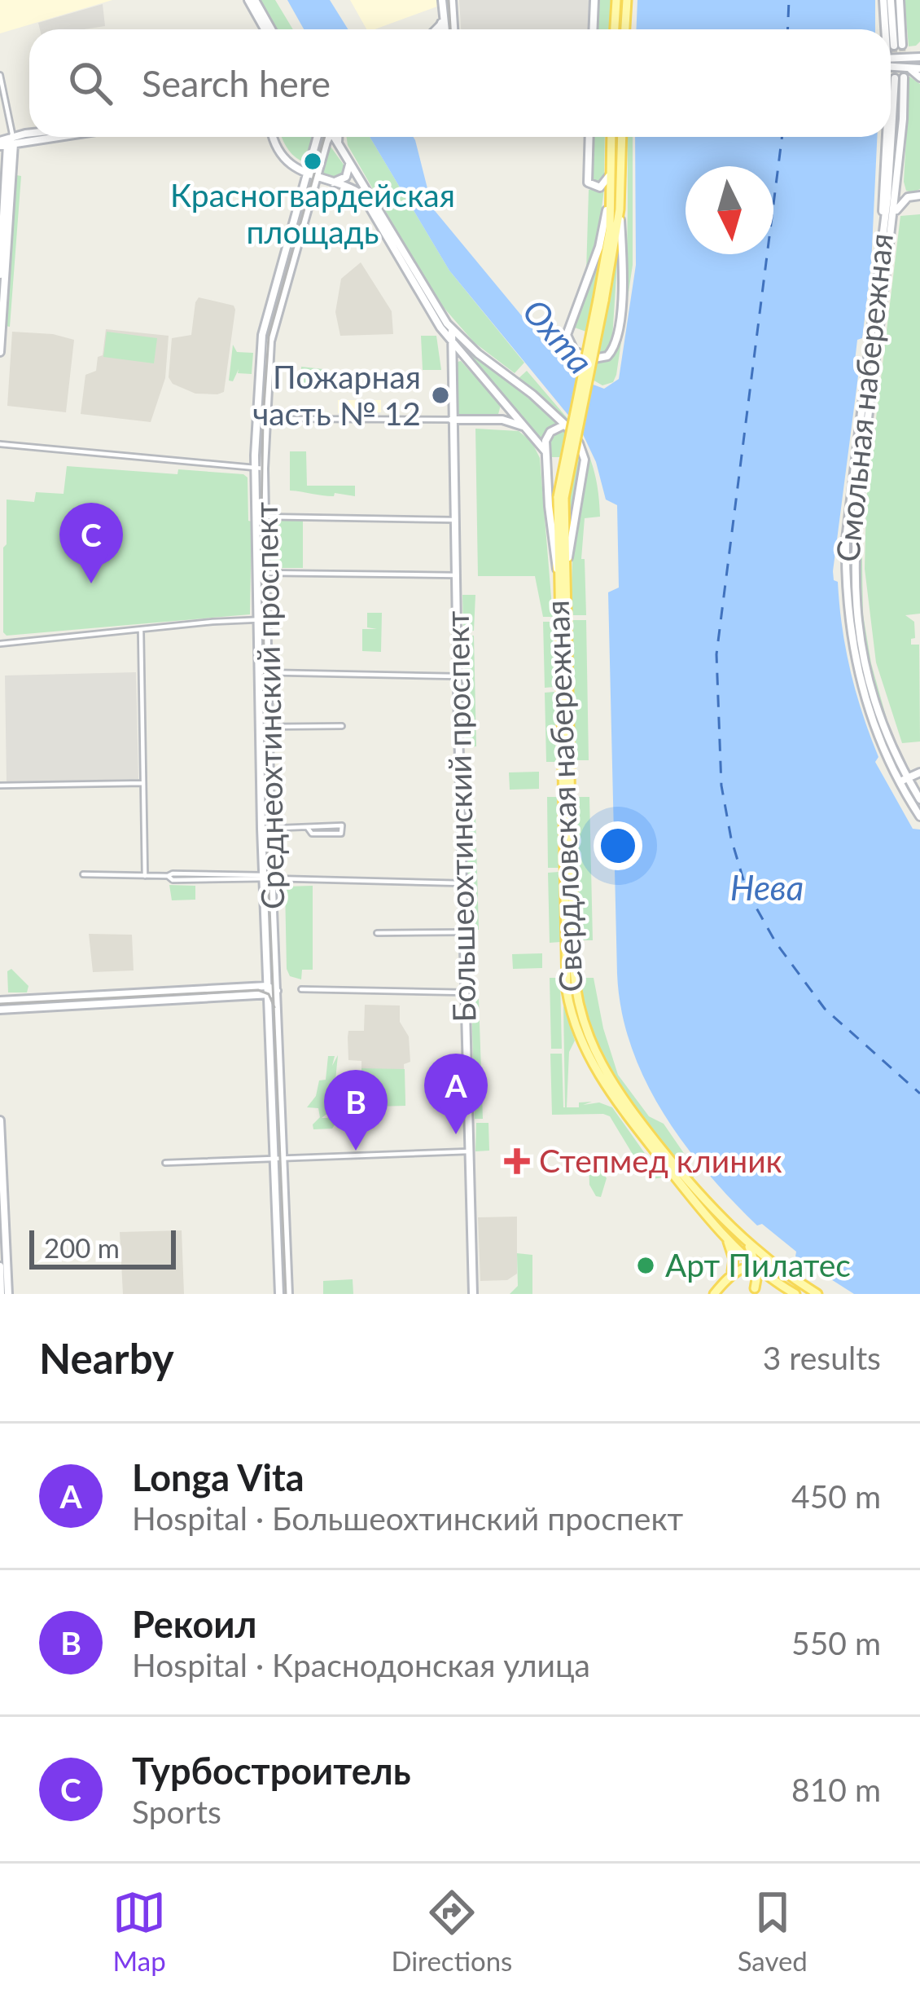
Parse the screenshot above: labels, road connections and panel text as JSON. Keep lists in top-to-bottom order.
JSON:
{
  "streets": {
    "main road": [
      "Смольная набережная",
      "Среднеохтинский проспект",
      "Свердловская набережная",
      "Большеохтинский проспект"
    ]
  },
  "water": ["Охта", "Нева"],
  "places": {
    "other": ["Красногвардейская площадь", "Пожарная часть № 12", "Арт Пилатес"],
    "health": ["Степмед клиник"]
  },
  "scale_bar": "200 m",
  "north": "bottom",
  "page": {
    "search": "Search here",
    "pins": ["C", "A", "B"],
    "scale": "200 m",
    "heading": ["Nearby", "3 results"],
    "list": [
      {
        "mark": "A",
        "name": "Longa Vita",
        "note": "Hospital · Большеохтинский проспект",
        "value": "450 m"
      },
      {
        "mark": "B",
        "name": "Рекоил",
        "note": "Hospital · Краснодонская улица",
        "value": "550 m"
      },
      {
        "mark": "C",
        "name": "Турбостроитель",
        "note": "Sports",
        "value": "810 m"
      }
    ],
    "nav": ["Map", "Directions", "Saved"]
  }
}
